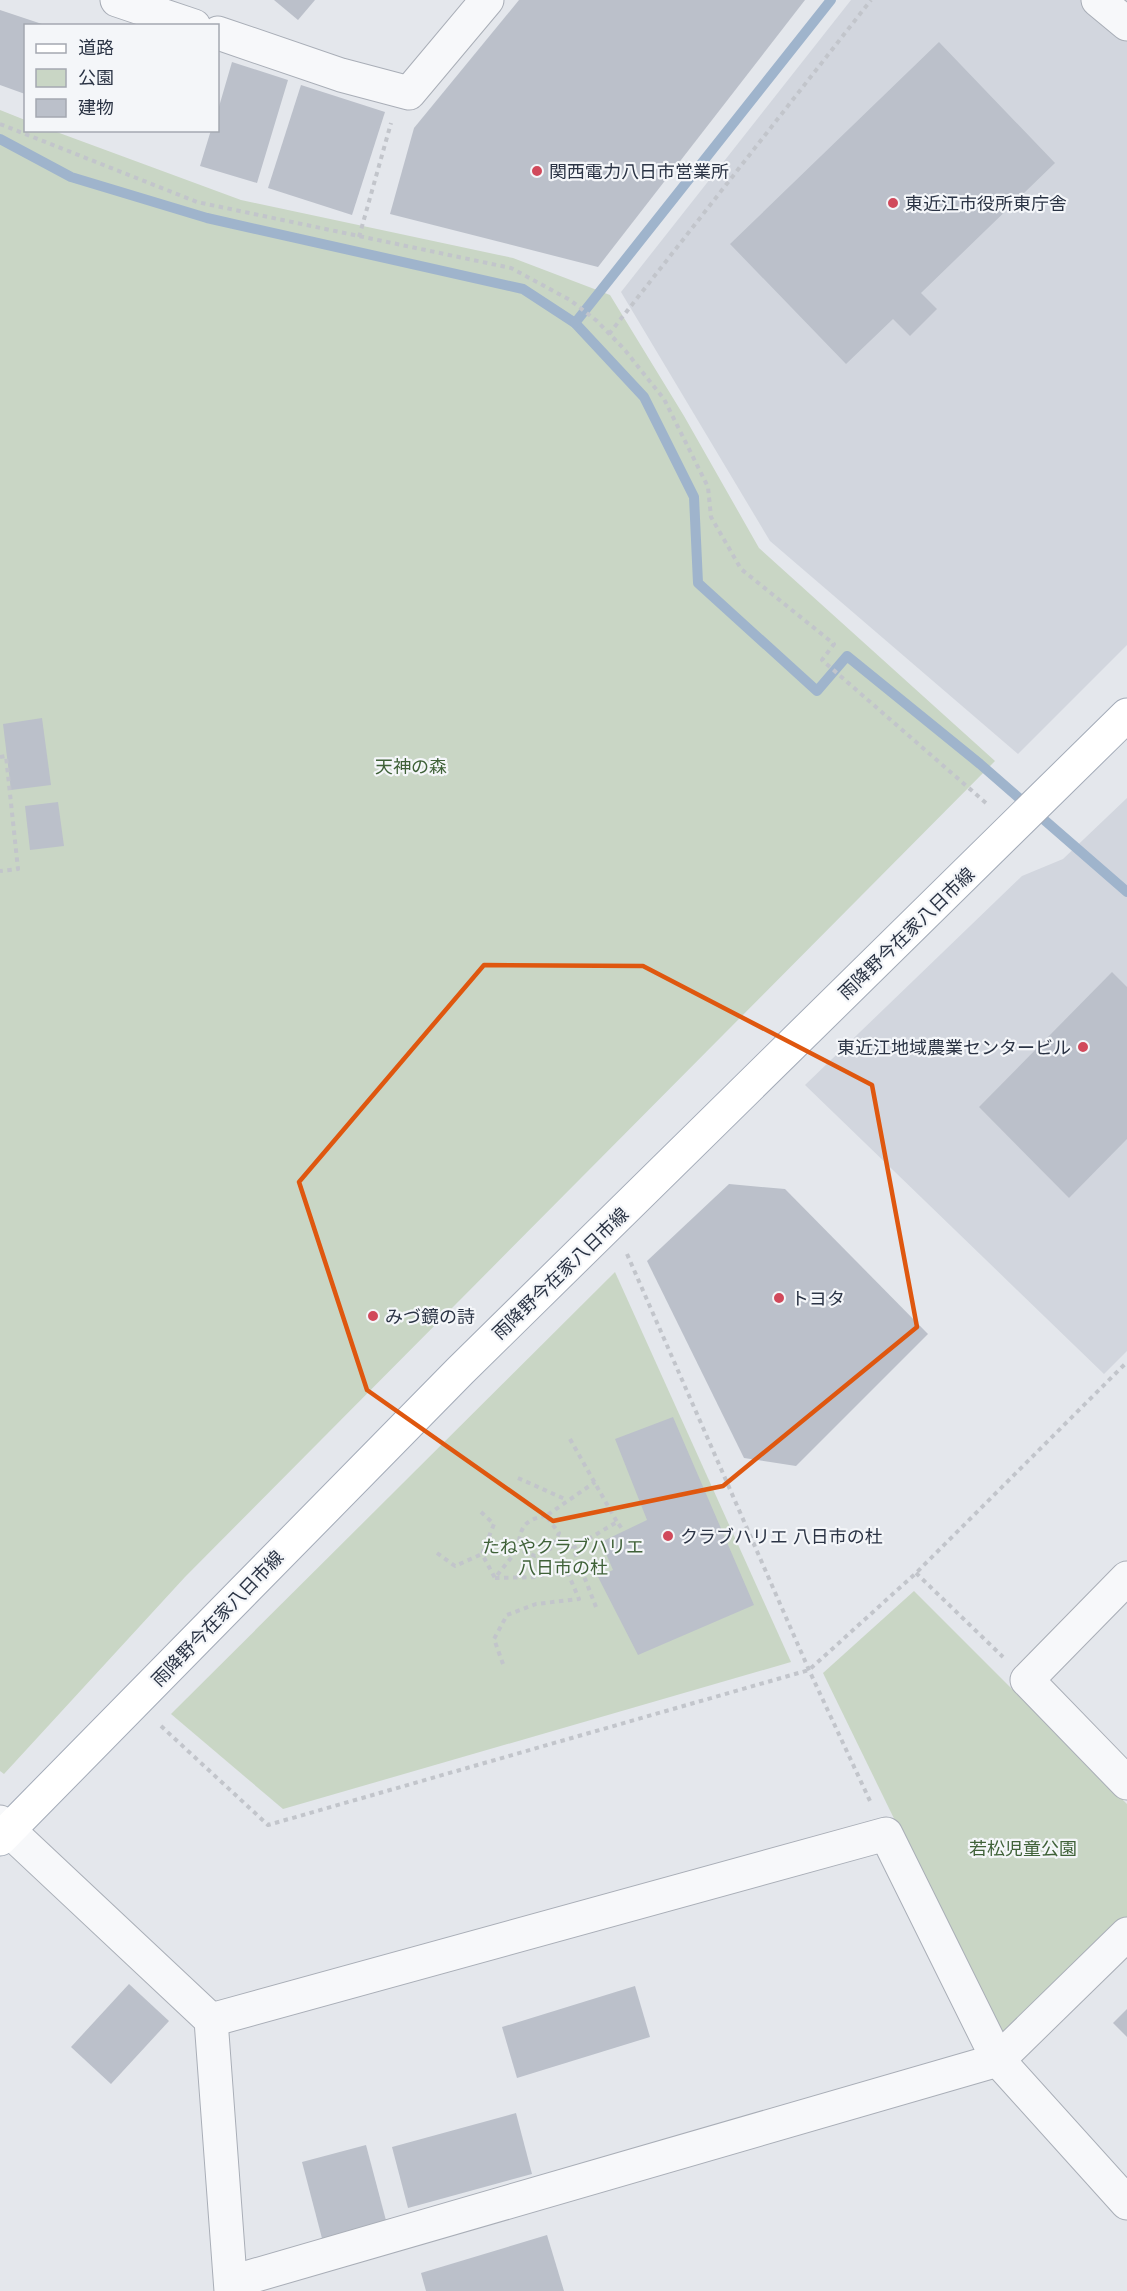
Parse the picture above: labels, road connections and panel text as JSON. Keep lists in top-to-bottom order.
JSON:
{
  "streets": {
    "main road": ["雨降野今在家八日市線"]
  },
  "parks": ["天神の森", "たねやクラブハリエ 八日市の杜", "若松児童公園"],
  "places": [
    "関西電力八日市営業所",
    "東近江市役所東庁舎",
    "東近江地域農業センタービル",
    "トヨタ",
    "みづ鏡の詩",
    "クラブハリエ 八日市の杜"
  ],
  "legend": ["道路", "公園", "建物"]
}
